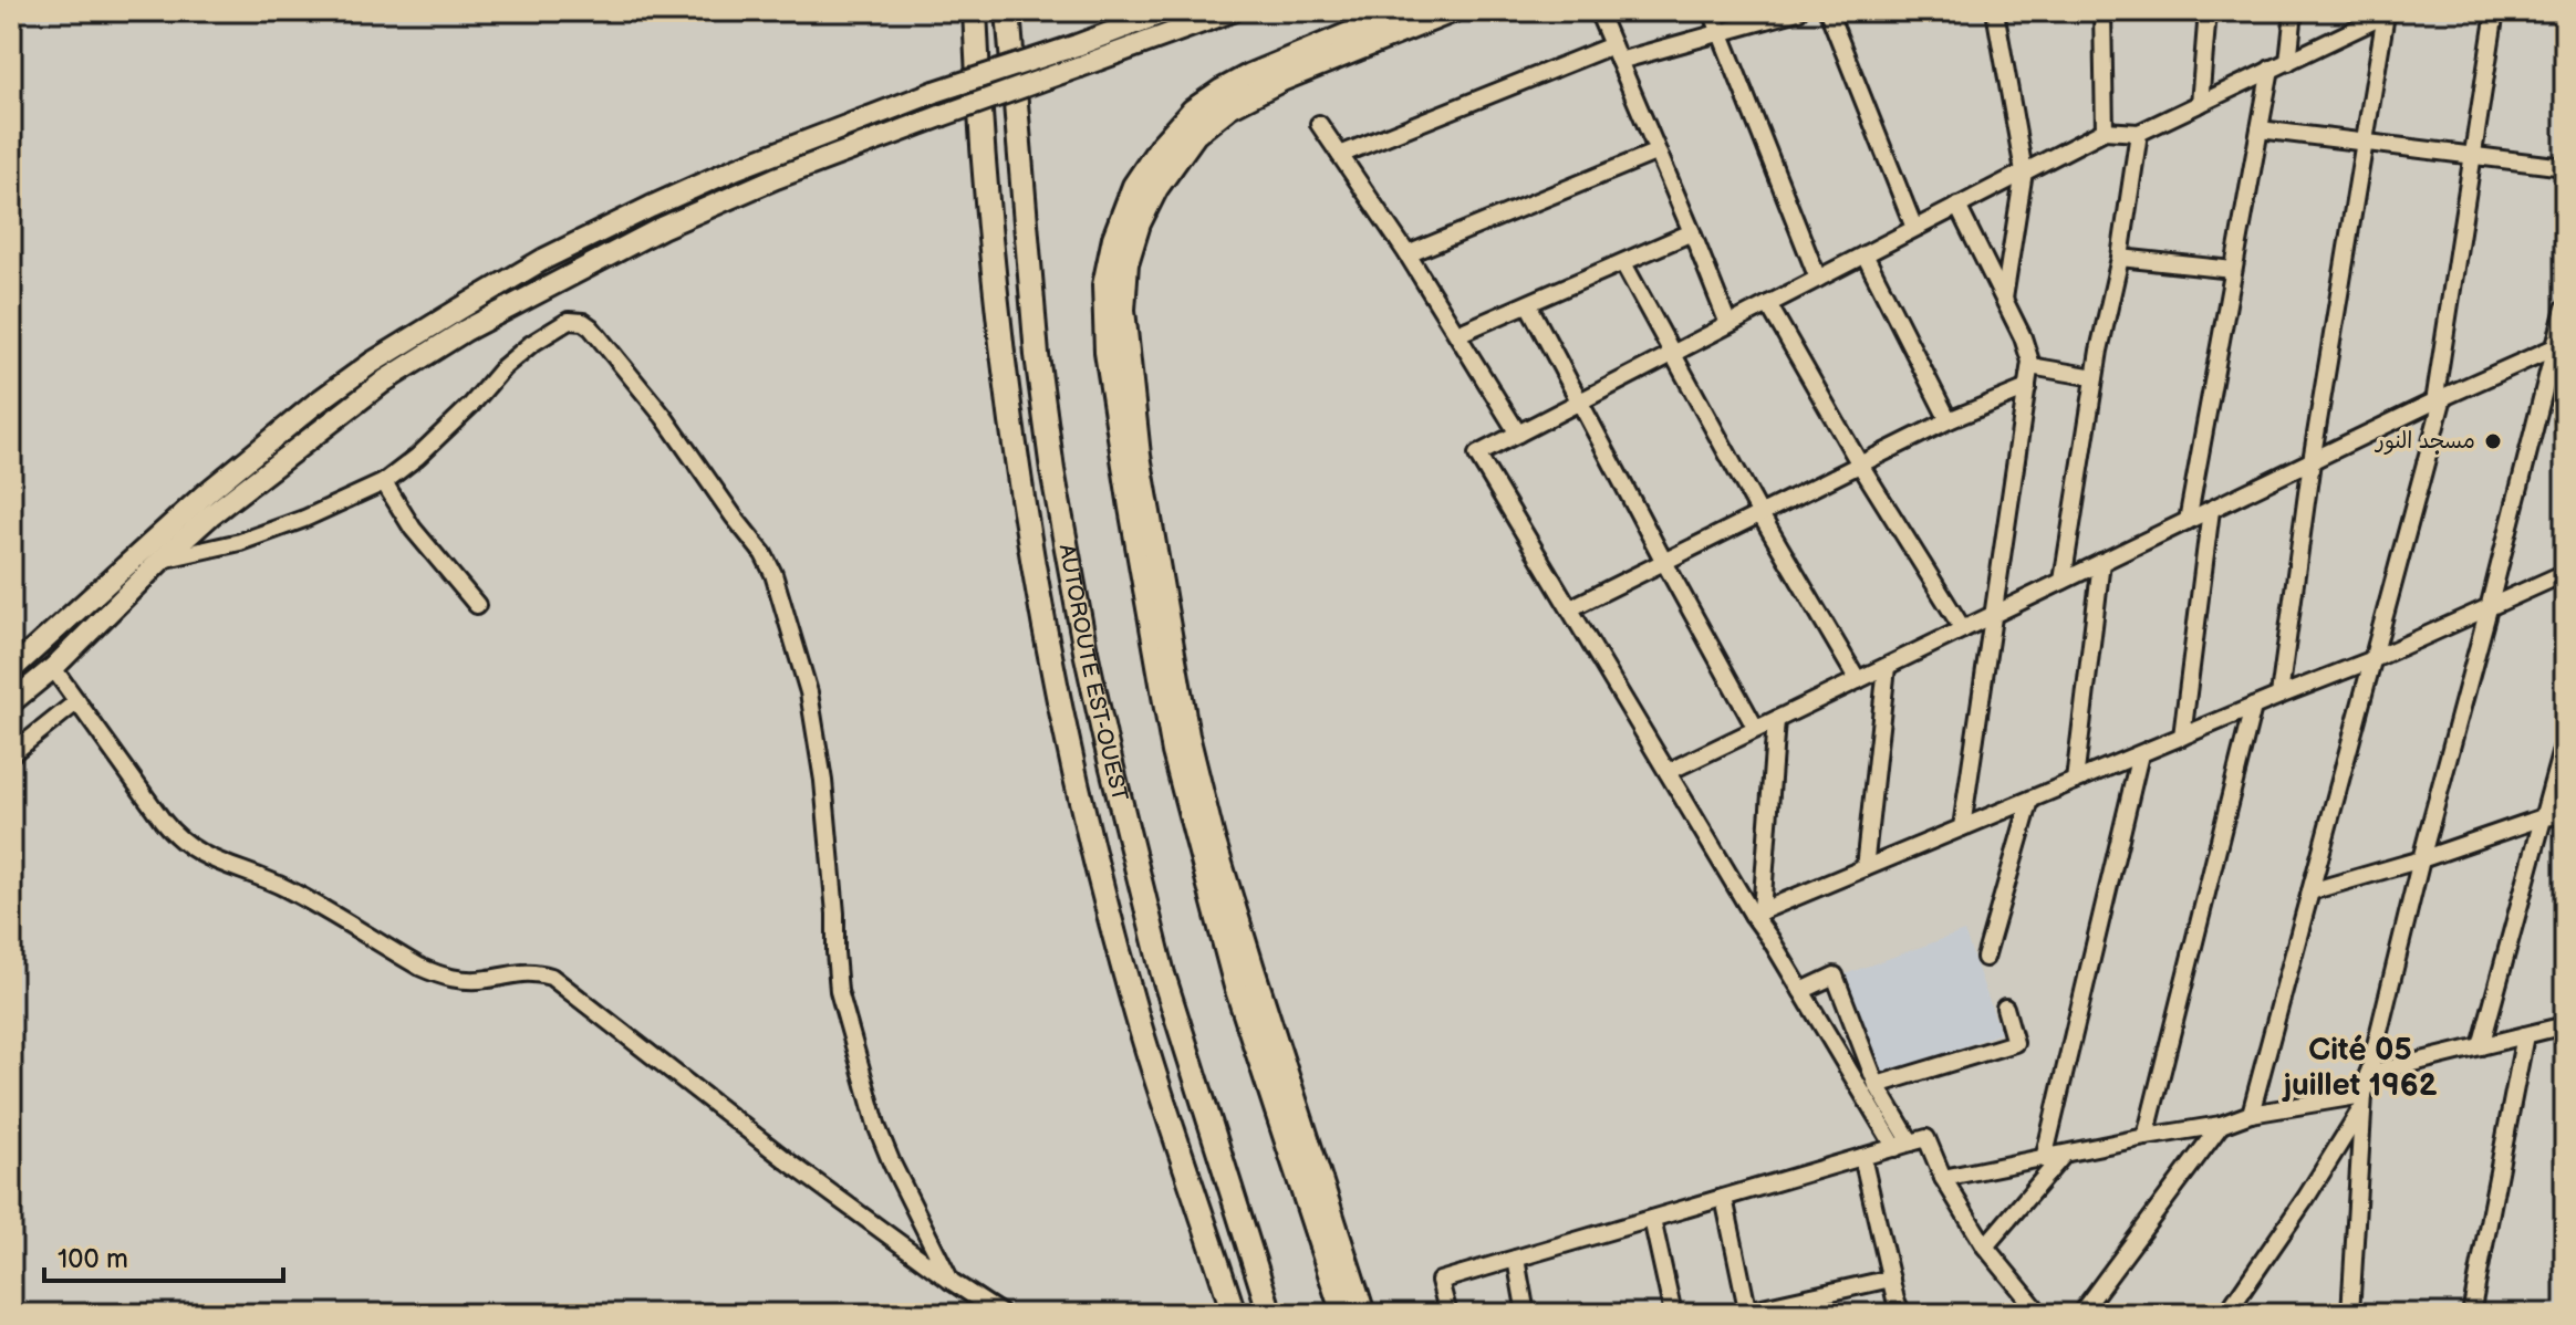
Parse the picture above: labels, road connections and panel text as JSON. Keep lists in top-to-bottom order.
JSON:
{
  "streets": {
    "highway": ["AUTOROUTE EST-OUEST"]
  },
  "districts": ["Cité 05 juillet 1962"],
  "places": ["مسجد النور"],
  "scale_bar": "100 m"
}
